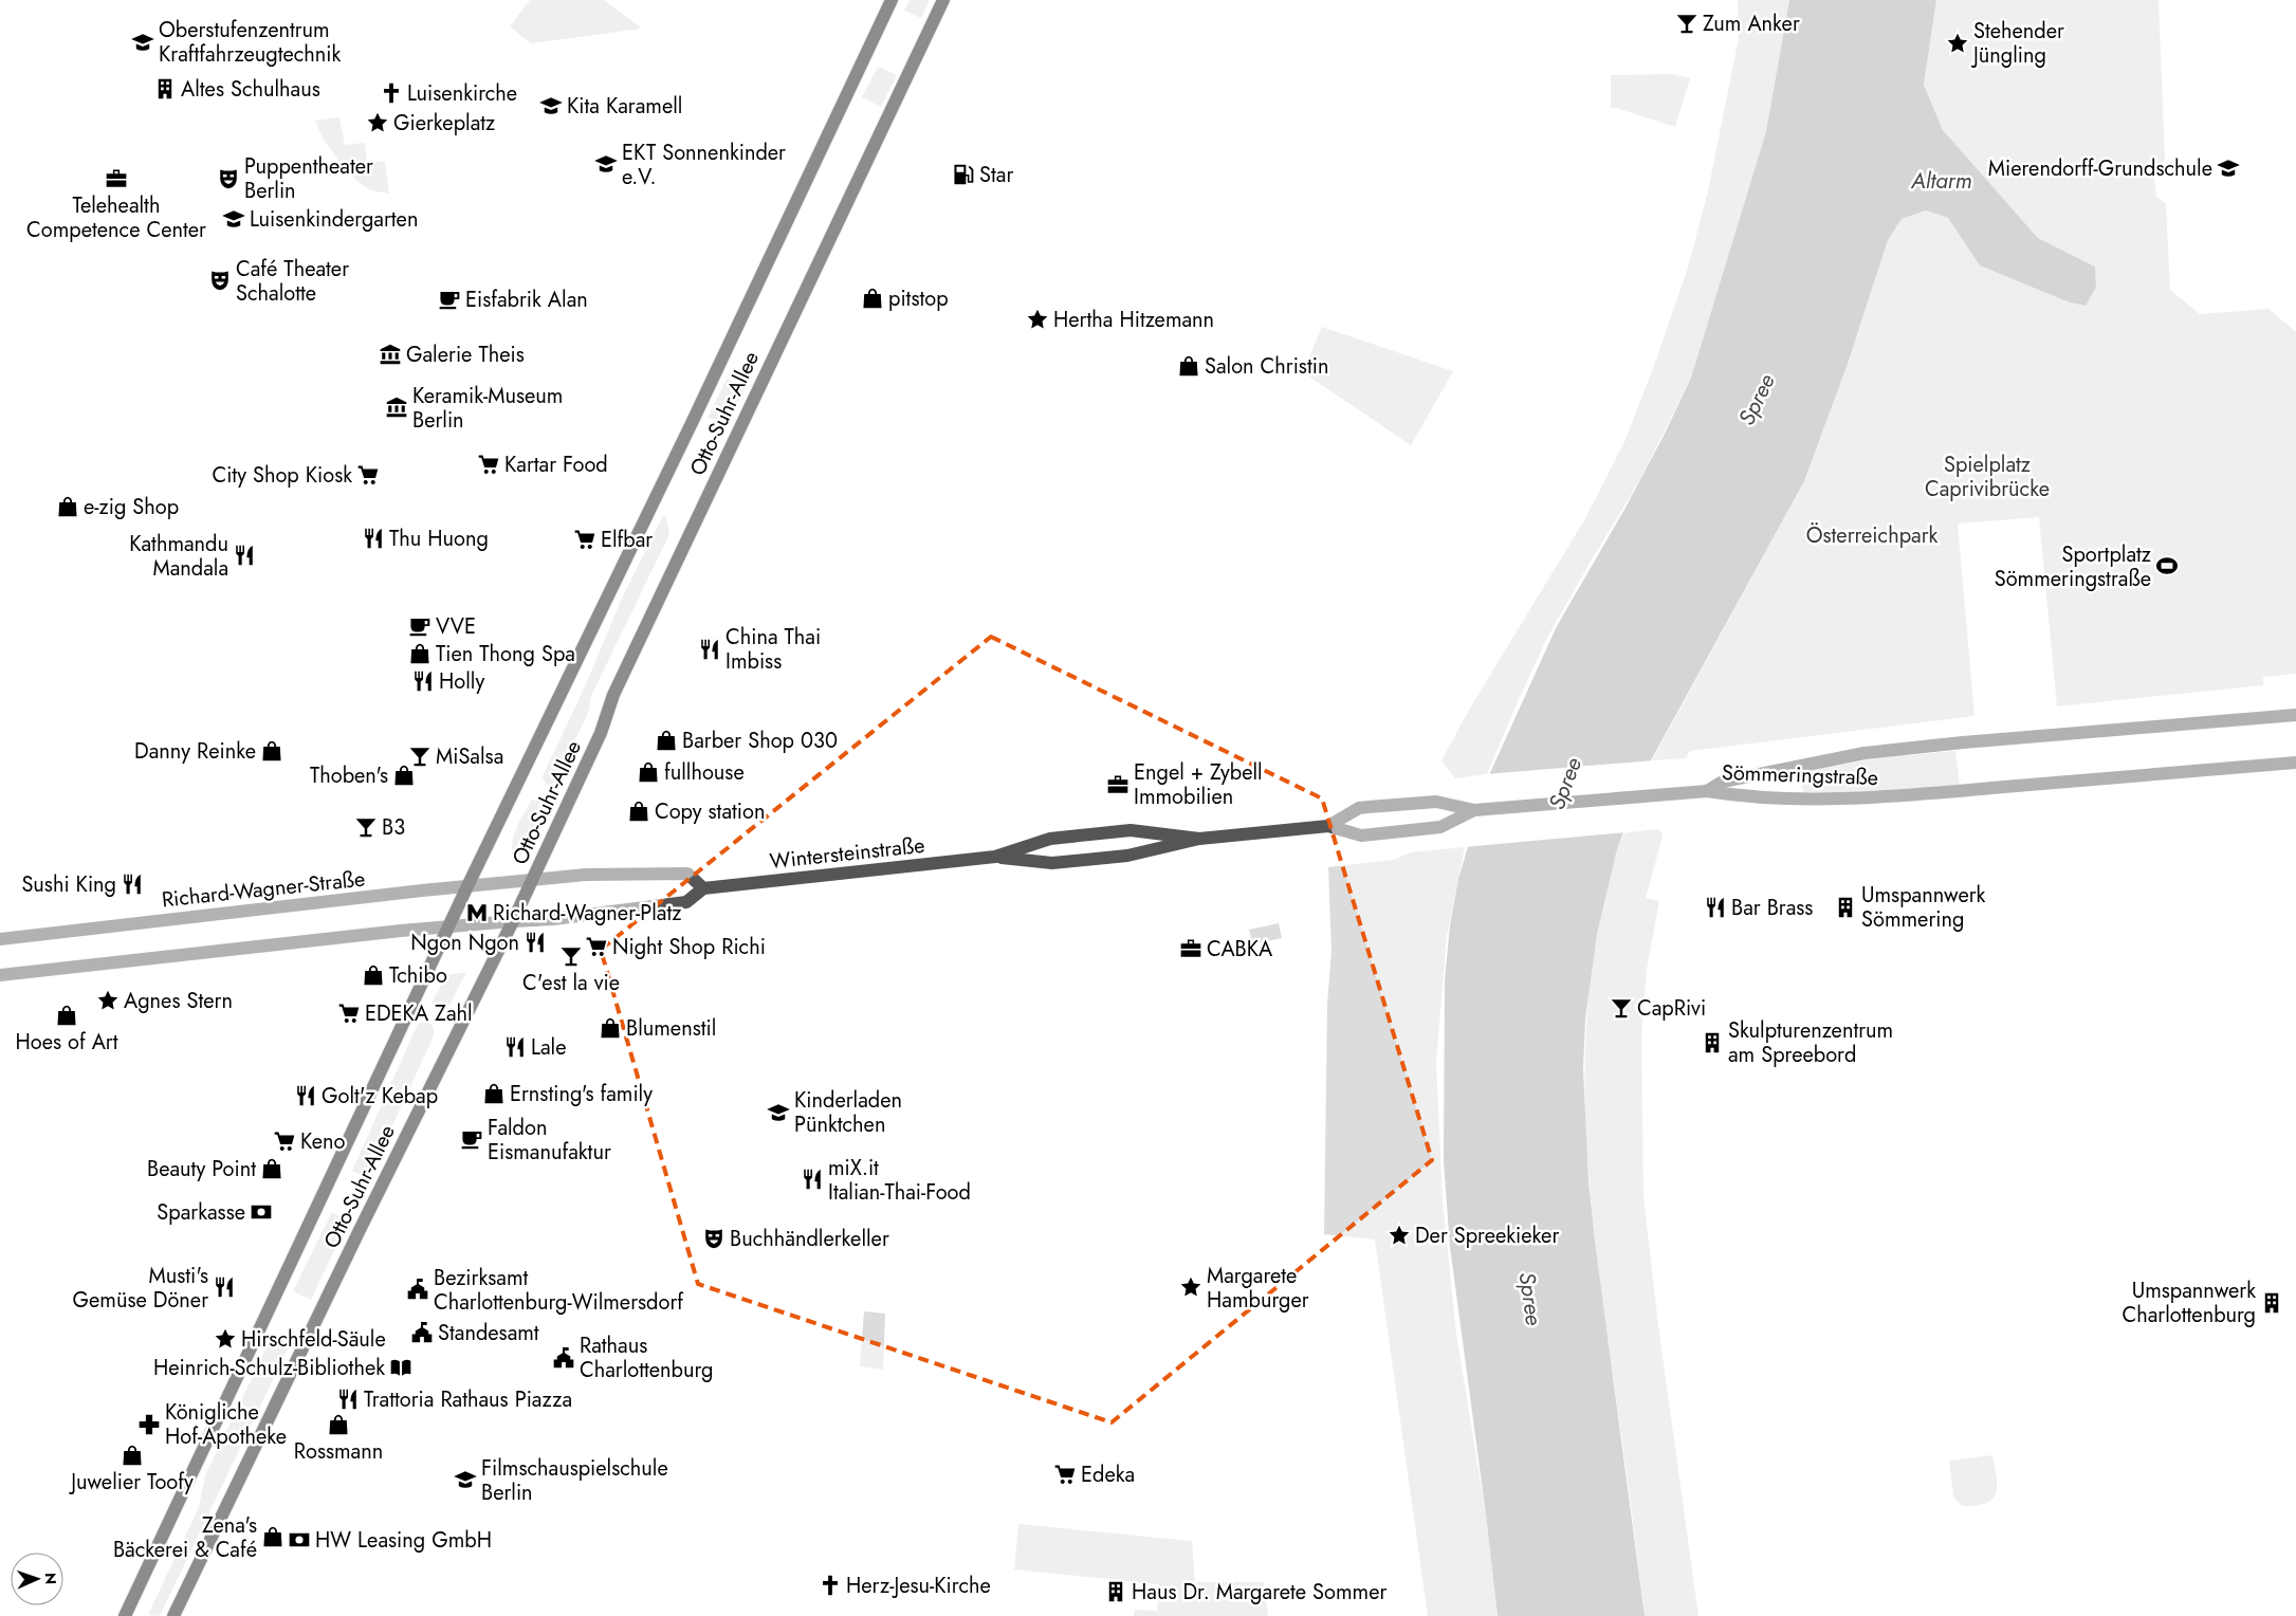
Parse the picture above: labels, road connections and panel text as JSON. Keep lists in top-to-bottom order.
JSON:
{
  "streets": {
    "main road": ["Otto-Suhr-Allee"],
    "street": ["Sömmeringstraße", "Wintersteinstraße", "Richard-Wagner-Straße"]
  },
  "crossings": [
    ["Otto-Suhr-Allee", "Wintersteinstraße"],
    ["Otto-Suhr-Allee", "Richard-Wagner-Straße"],
    ["Sömmeringstraße", "Wintersteinstraße"]
  ],
  "water": ["Altarm", "Spree"],
  "parks": ["Spielplatz Caprivibrücke", "Österreichpark"],
  "places": {
    "bar": [
      "Zum Anker",
      "MiSalsa",
      "B3",
      "C'est la vie",
      "CapRivi"
    ],
    "school or university": [
      "Oberstufenzentrum Kraftfahrzeugtechnik",
      "Kita Karamell",
      "EKT Sonnenkinder e.V.",
      "Mierendorff-Grundschule",
      "Luisenkindergarten",
      "Kinderladen Pünktchen",
      "Filmschauspielschule Berlin"
    ],
    "place": [
      "Stehender Jüngling",
      "Gierkeplatz",
      "Hertha Hitzemann",
      "Agnes Stern",
      "Der Spreekieker",
      "Margarete Hamburger",
      "Hirschfeld-Säule"
    ],
    "building": [
      "Altes Schulhaus",
      "Umspannwerk Sömmering",
      "Skulpturenzentrum am Spreebord",
      "Umspannwerk Charlottenburg",
      "Haus Dr. Margarete Sommer"
    ],
    "church": ["Luisenkirche", "Herz-Jesu-Kirche"],
    "fuel station": ["Star"],
    "office": ["Telehealth Competence Center", "Engel + Zybell Immobilien", "CABKA"],
    "theatre": ["Puppentheater Berlin", "Café Theater Schalotte", "Buchhändlerkeller"],
    "shop": [
      "pitstop",
      "Salon Christin",
      "e-zig Shop",
      "Tien Thong Spa",
      "Barber Shop 030",
      "Danny Reinke",
      "fullhouse",
      "Thoben's",
      "Copy station",
      "Tchibo",
      "Hoes of Art",
      "Blumenstil",
      "Ernsting's family",
      "Beauty Point",
      "Rossmann",
      "Juwelier Toofy",
      "Zena's Bäckerei & Café"
    ],
    "cafe": ["Eisfabrik Alan", "VVE", "Faldon Eismanufaktur"],
    "museum": ["Galerie Theis", "Keramik-Museum Berlin"],
    "supermarket": [
      "Kartar Food",
      "City Shop Kiosk",
      "Elfbar",
      "Night Shop Richi",
      "EDEKA Zahl",
      "Keno",
      "Edeka"
    ],
    "restaurant": [
      "Thu Huong",
      "Kathmandu Mandala",
      "China Thai Imbiss",
      "Holly",
      "Sushi King",
      "Bar Brass",
      "Ngon Ngon",
      "Lale",
      "Golt'z Kebap",
      "miX.it Italian-Thai-Food",
      "Musti's Gemüse Döner",
      "Trattoria Rathaus Piazza"
    ],
    "sports": ["Sportplatz Sömmeringstraße"],
    "metro station": ["Richard-Wagner-Platz"],
    "bank": ["Sparkasse", "HW Leasing GmbH"],
    "public building": ["Bezirksamt Charlottenburg-Wilmersdorf", "Standesamt", "Rathaus Charlottenburg"],
    "library": ["Heinrich-Schulz-Bibliothek"],
    "pharmacy": ["Königliche Hof-Apotheke"]
  },
  "north": "right"
}
